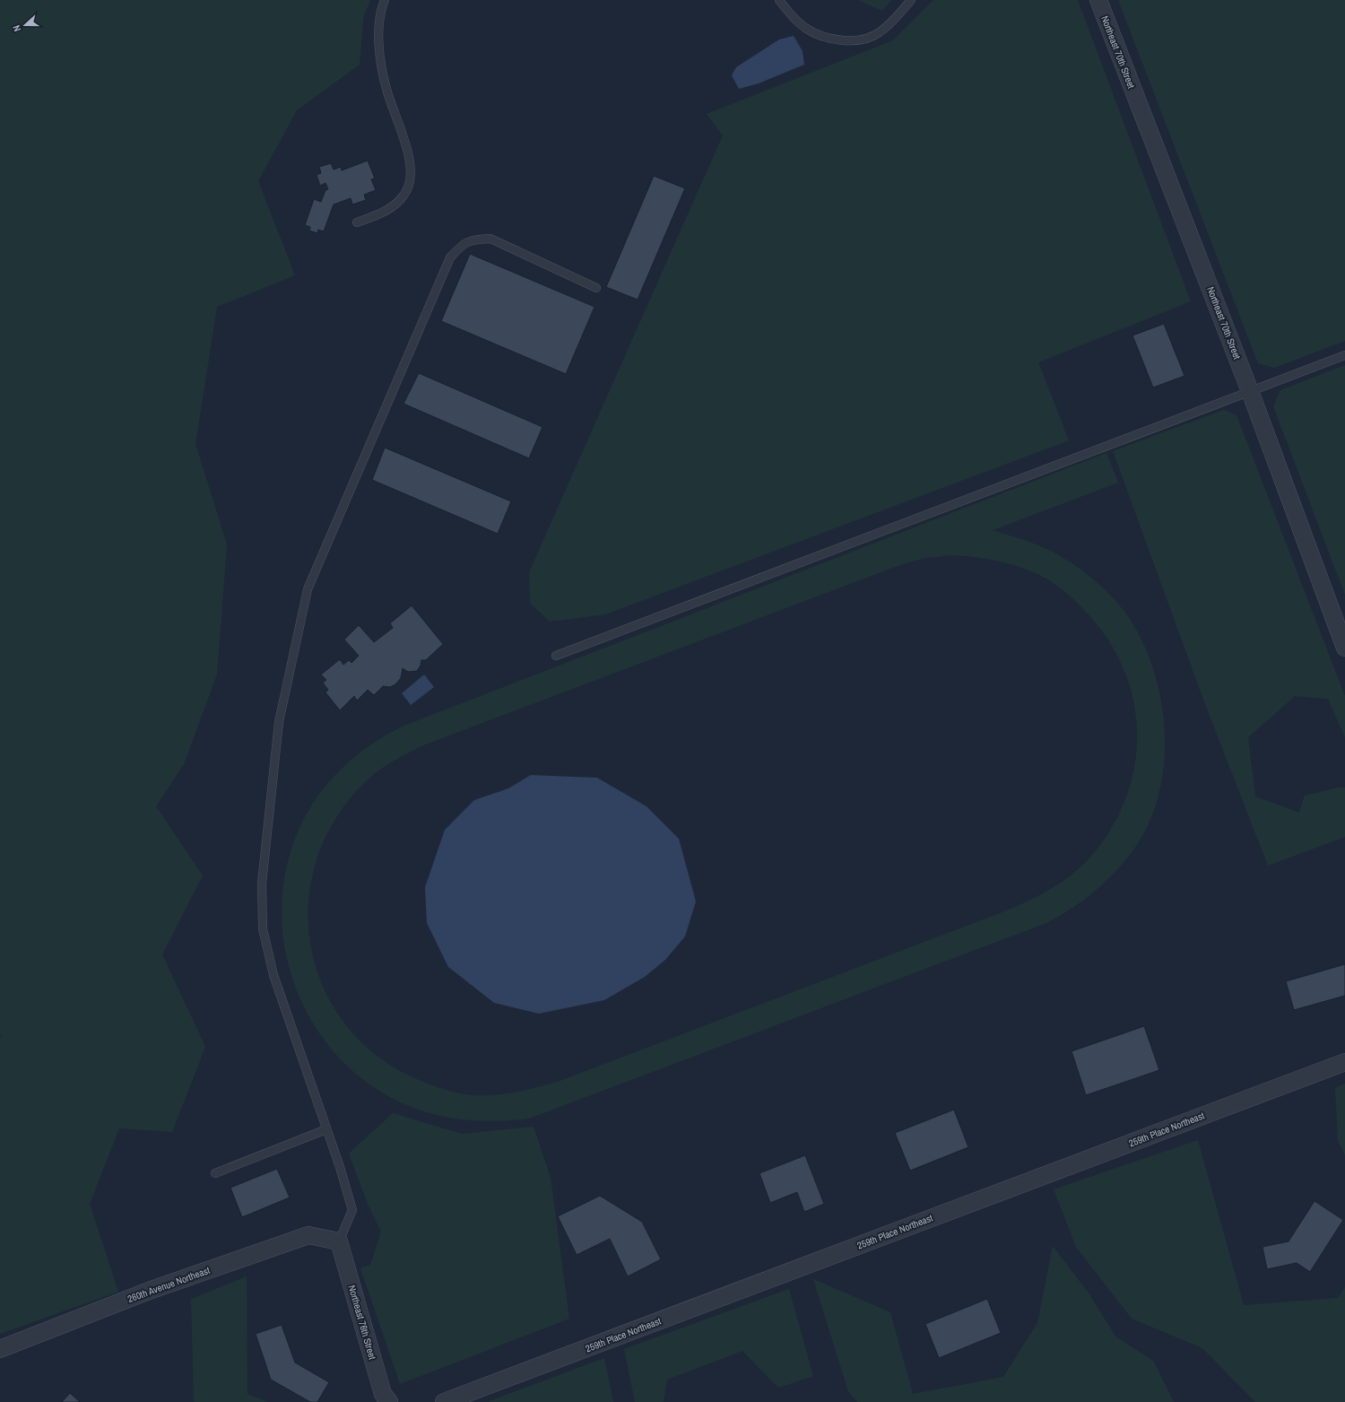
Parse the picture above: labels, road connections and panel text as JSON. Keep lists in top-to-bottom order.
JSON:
{
  "streets": {
    "street": [
      "Northeast 70th Street",
      "259th Place Northeast",
      "260th Avenue Northeast",
      "Northeast 76th Street"
    ]
  },
  "crossings": [
    ["260th Avenue Northeast", "Northeast 76th Street"]
  ],
  "north": "left"
}
